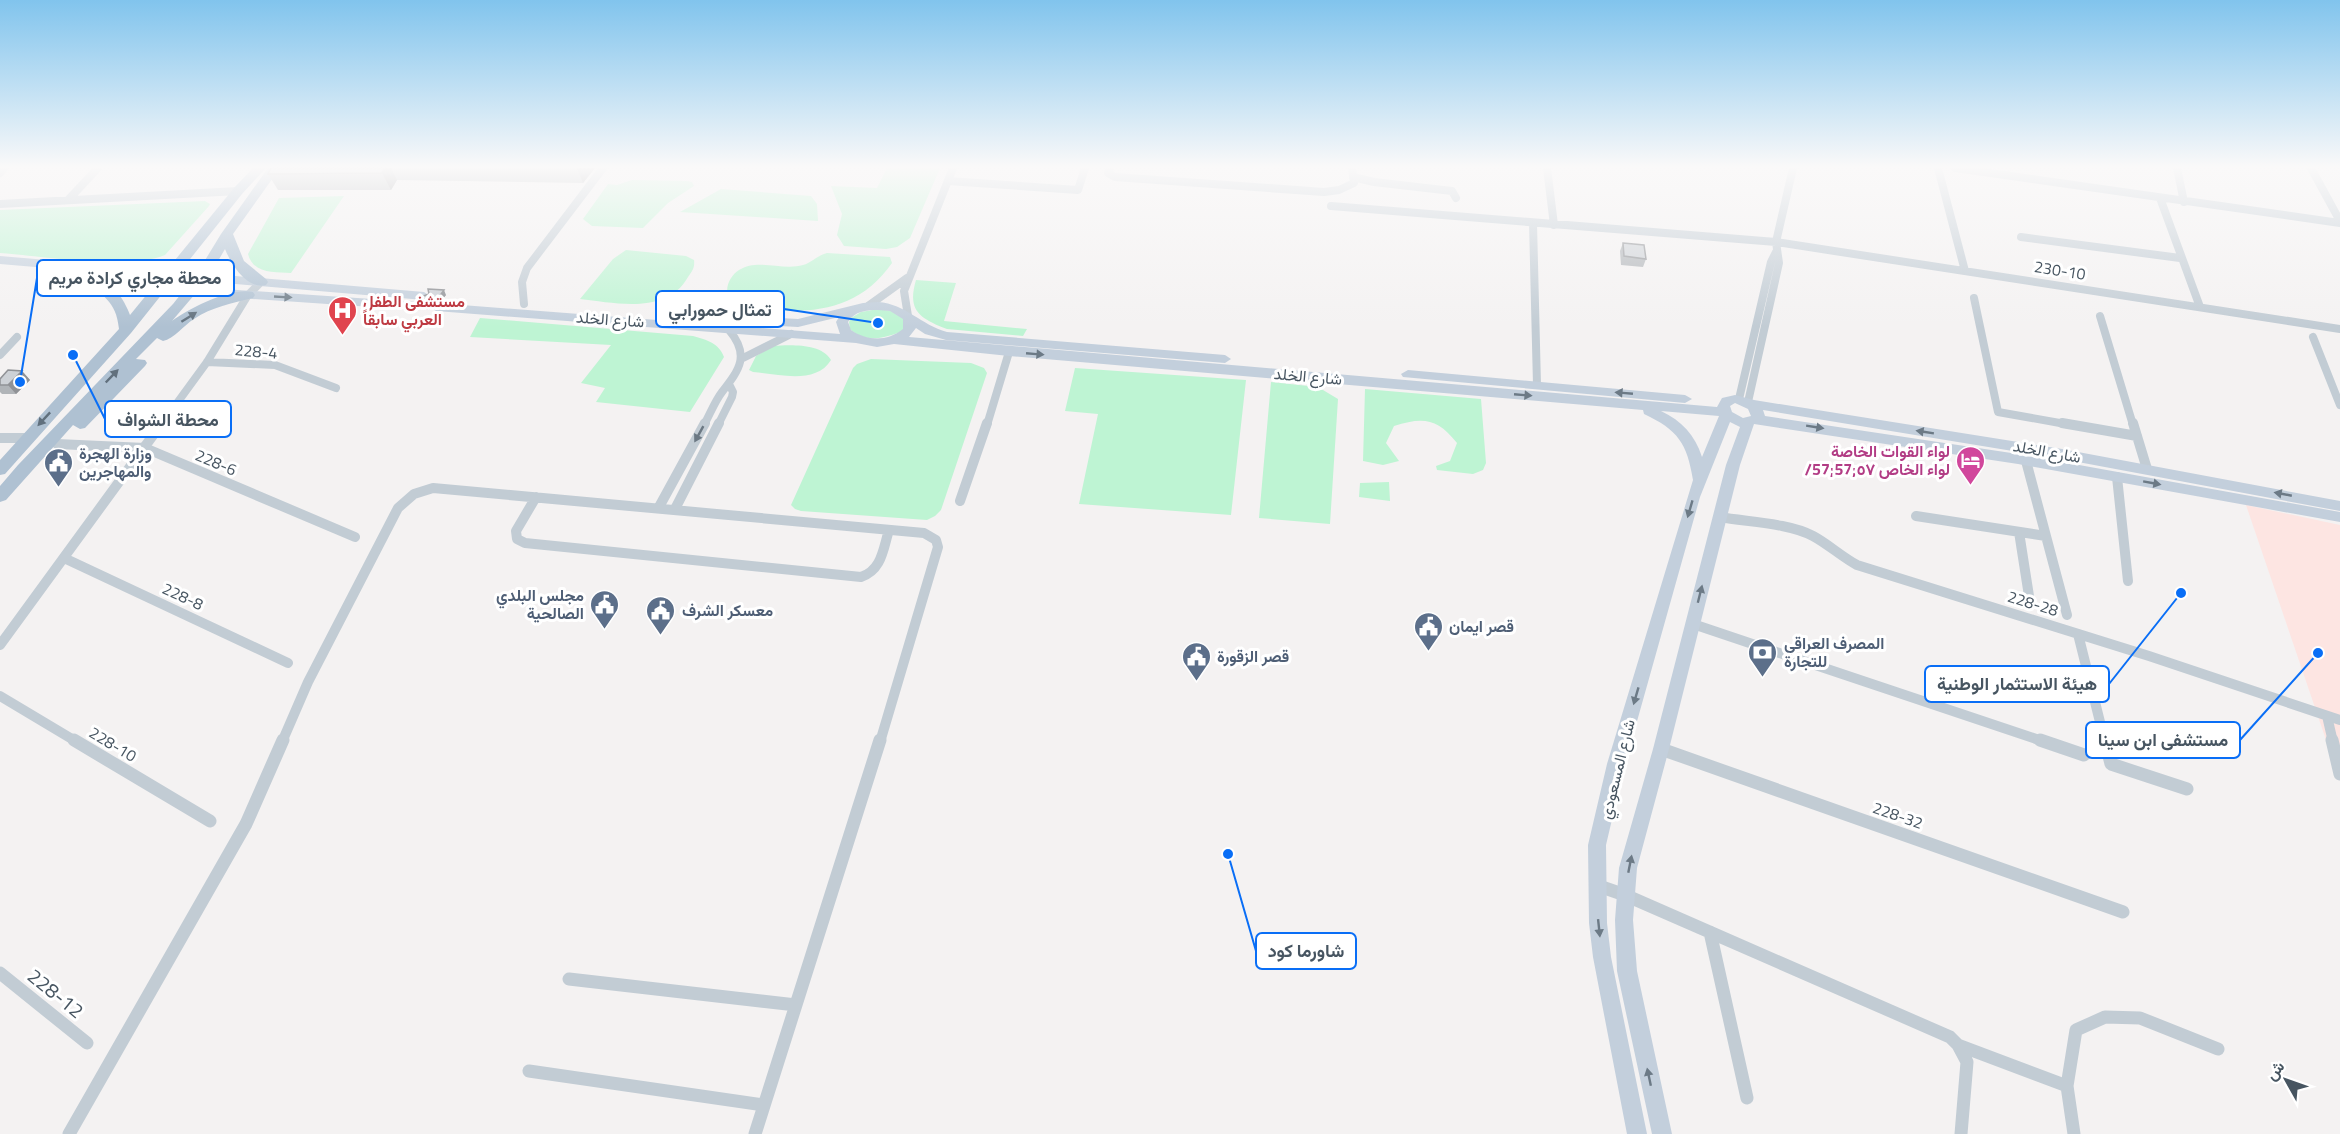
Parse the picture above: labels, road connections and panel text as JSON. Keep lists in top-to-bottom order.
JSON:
{
  "streets": {
    "main road": ["شارع الخلد", "شارع المسعودي"],
    "street": [
      "230-10",
      "228-4",
      "228-6",
      "228-8",
      "228-28",
      "228-10",
      "228-32",
      "228-12"
    ]
  },
  "crossings": [
    ["شارع الخلد", "شارع المسعودي"]
  ],
  "places": {
    "other": [
      "تمثال حمورابي",
      "محطة الشواف",
      "محطة مجاري كرادة مريم",
      "هيئة الاستثمار الوطنية",
      "مستشفى ابن سينا",
      "شاورما كود"
    ],
    "hospital": ["مستشفى الطفل العربي سابقاً"],
    "hotel": ["لواء القوات الخاصة /57;لواء الخاص ٥٧;57"],
    "public building": [
      "وزارة الهجرة والمهاجرين",
      "مجلس البلدي الصالحية",
      "معسكر الشرف",
      "قصر ايمان",
      "قصر الزقورة"
    ],
    "bank": ["المصرف العراقي للتجارة"]
  },
  "north": "top left"
}
